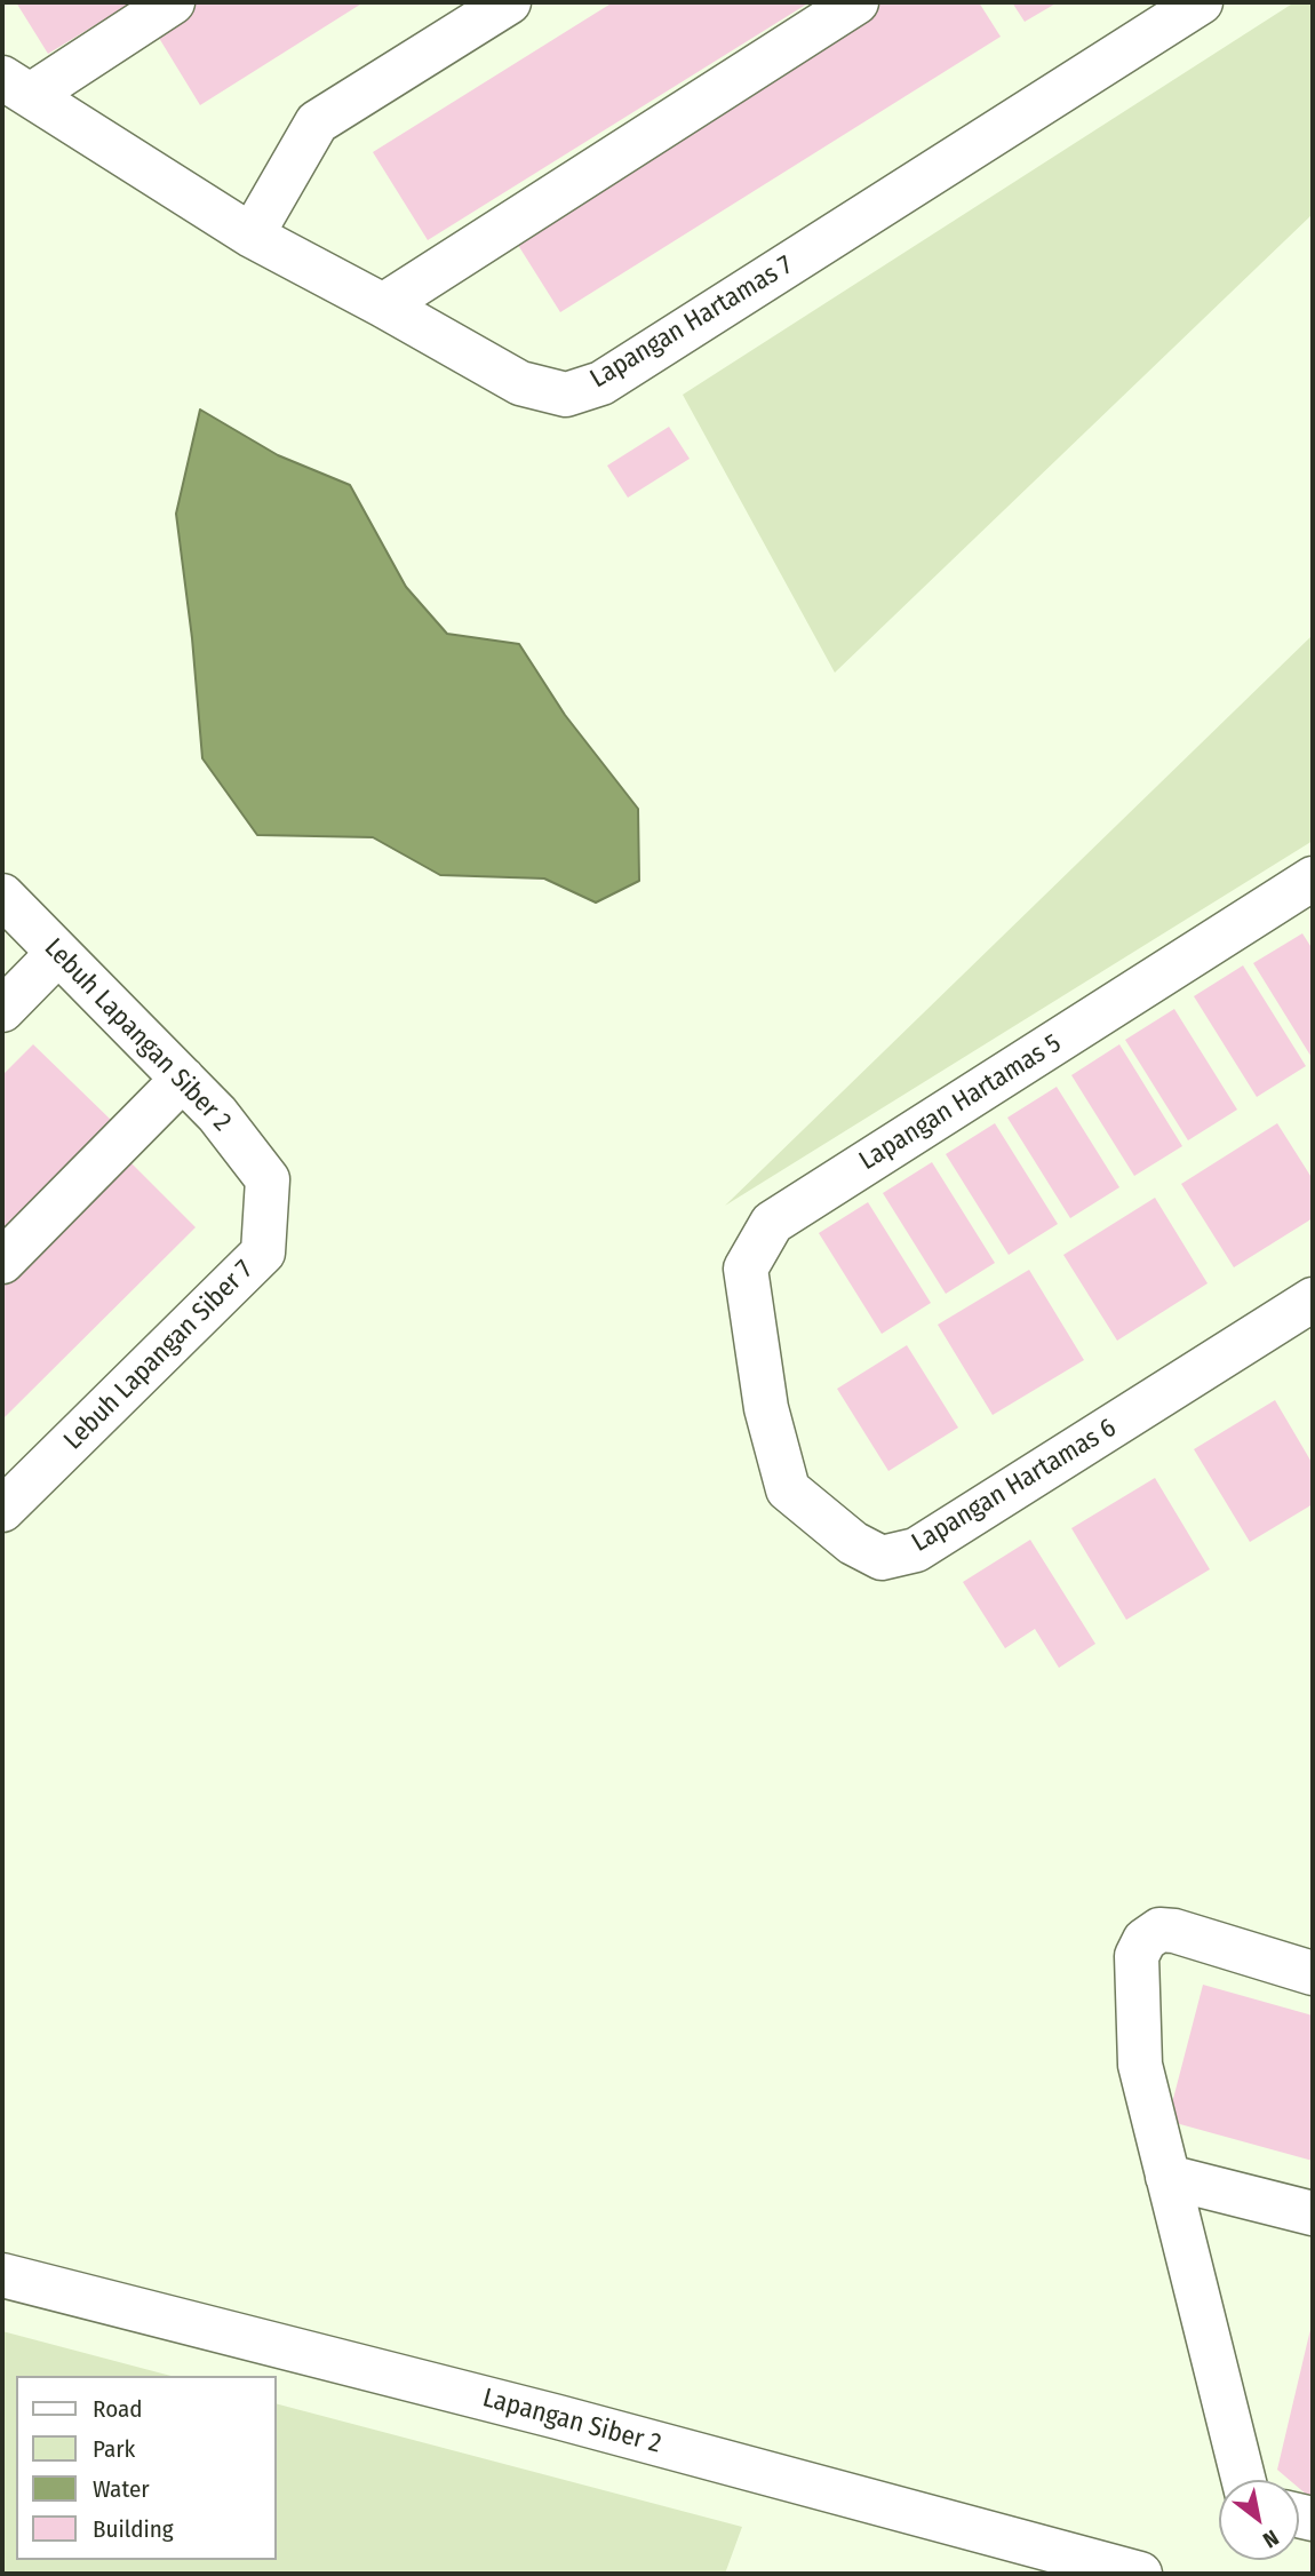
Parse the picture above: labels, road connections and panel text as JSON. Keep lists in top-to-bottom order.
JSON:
{
  "streets": {
    "street": [
      "Lapangan Hartamas 7",
      "Lebuh Lapangan Siber 2",
      "Lapangan Hartamas 5",
      "Lebuh Lapangan Siber 7",
      "Lapangan Hartamas 6",
      "Lapangan Siber 2"
    ]
  },
  "crossings": [
    ["Lebuh Lapangan Siber 2", "Lebuh Lapangan Siber 7"],
    ["Lapangan Hartamas 5", "Lapangan Hartamas 6"]
  ],
  "legend": [
    "Road",
    "Park",
    "Water",
    "Building"
  ],
  "north": "bottom right"
}
